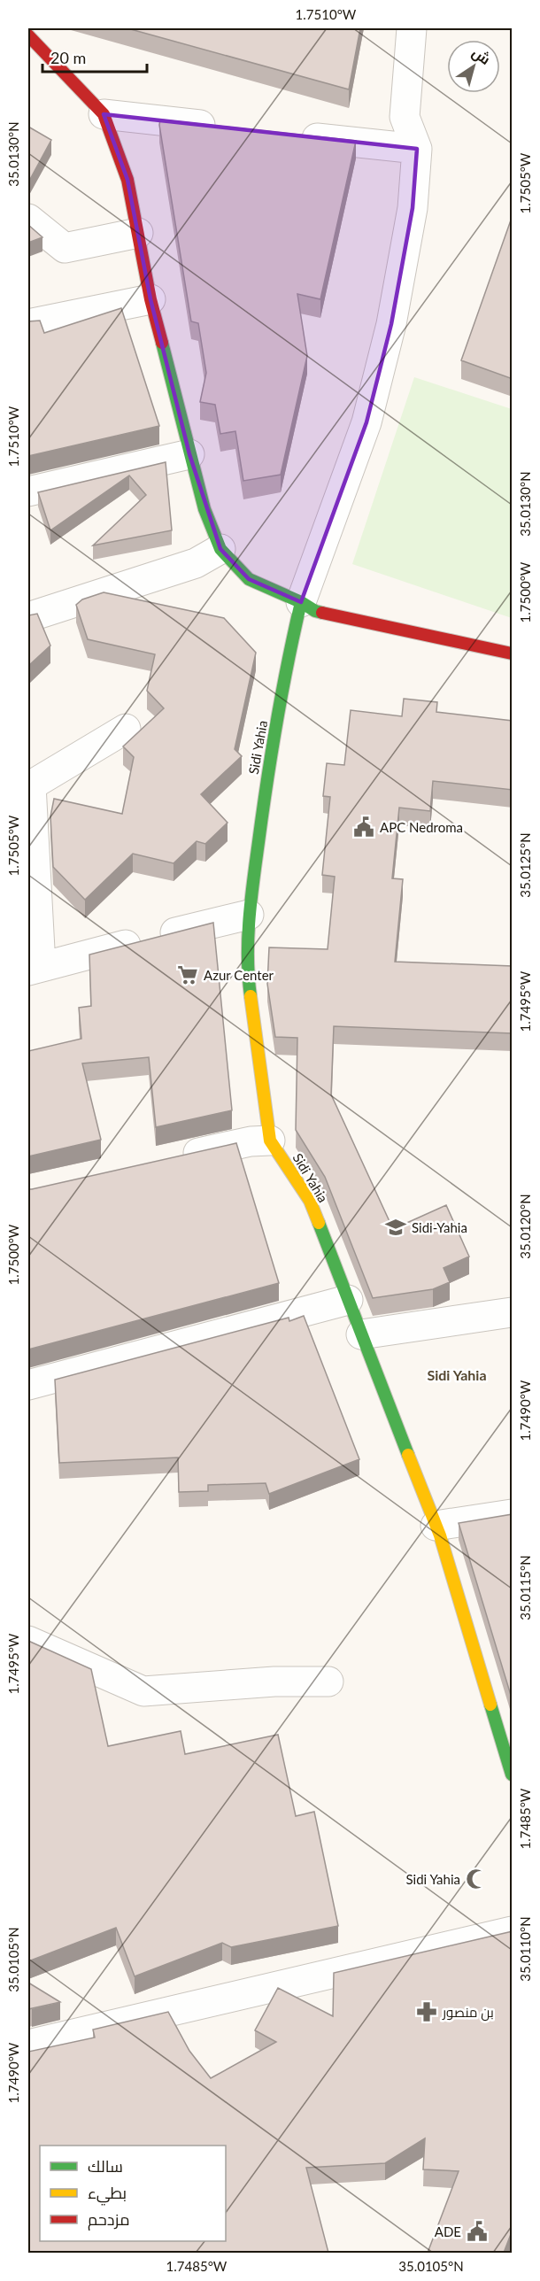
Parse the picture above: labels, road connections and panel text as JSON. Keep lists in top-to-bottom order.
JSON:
{
  "streets": {
    "street": ["Sidi Yahia"]
  },
  "districts": ["Sidi Yahia"],
  "places": {
    "public building": ["APC Nedroma", "ADE"],
    "supermarket": ["Azur Center"],
    "school or university": ["Sidi-Yahia"],
    "mosque": ["Sidi Yahia"],
    "pharmacy": ["بن منصور"]
  },
  "legend": ["سالك", "بطيء", "مزدحم"],
  "scale_bar": "20 m",
  "north": "top right",
  "coordinates": [
    "1.7510°W",
    "35.0130°N",
    "1.7505°W",
    "1.7500°W",
    "35.0125°N",
    "1.7495°W",
    "35.0120°N",
    "1.7490°W",
    "35.0115°N",
    "1.7485°W",
    "35.0110°N",
    "35.0105°N"
  ]
}
